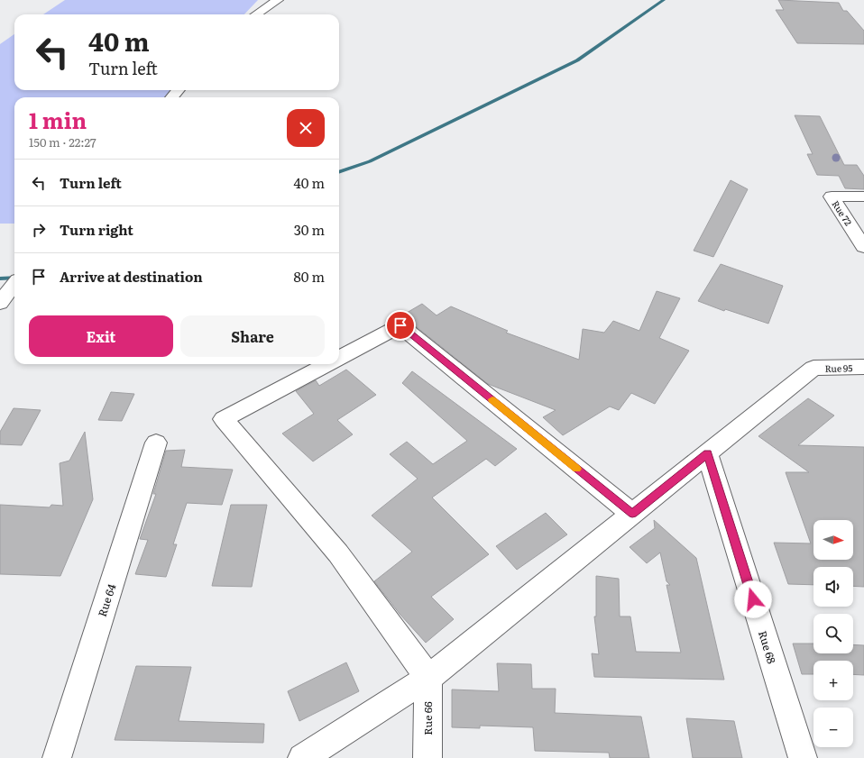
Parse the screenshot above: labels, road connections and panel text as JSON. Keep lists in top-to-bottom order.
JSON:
{
  "streets": {
    "street": [
      "Rue 72",
      "Rue 95",
      "Rue 64",
      "Rue 68",
      "Rue 66"
    ]
  },
  "crossings": [
    ["Rue 95", "Rue 68"]
  ],
  "north": "right",
  "page": {
    "turn": ["40 m", "Turn left"],
    "heading": ["1 min", "150 m · 22:27"],
    "list": [
      {
        "name": "Turn left",
        "value": "40 m"
      },
      {
        "name": "Turn right",
        "value": "30 m"
      },
      {
        "name": "Arrive at destination",
        "value": "80 m"
      }
    ],
    "buttons": ["Exit", "Share"],
    "map_buttons": ["+", "−"]
  }
}
